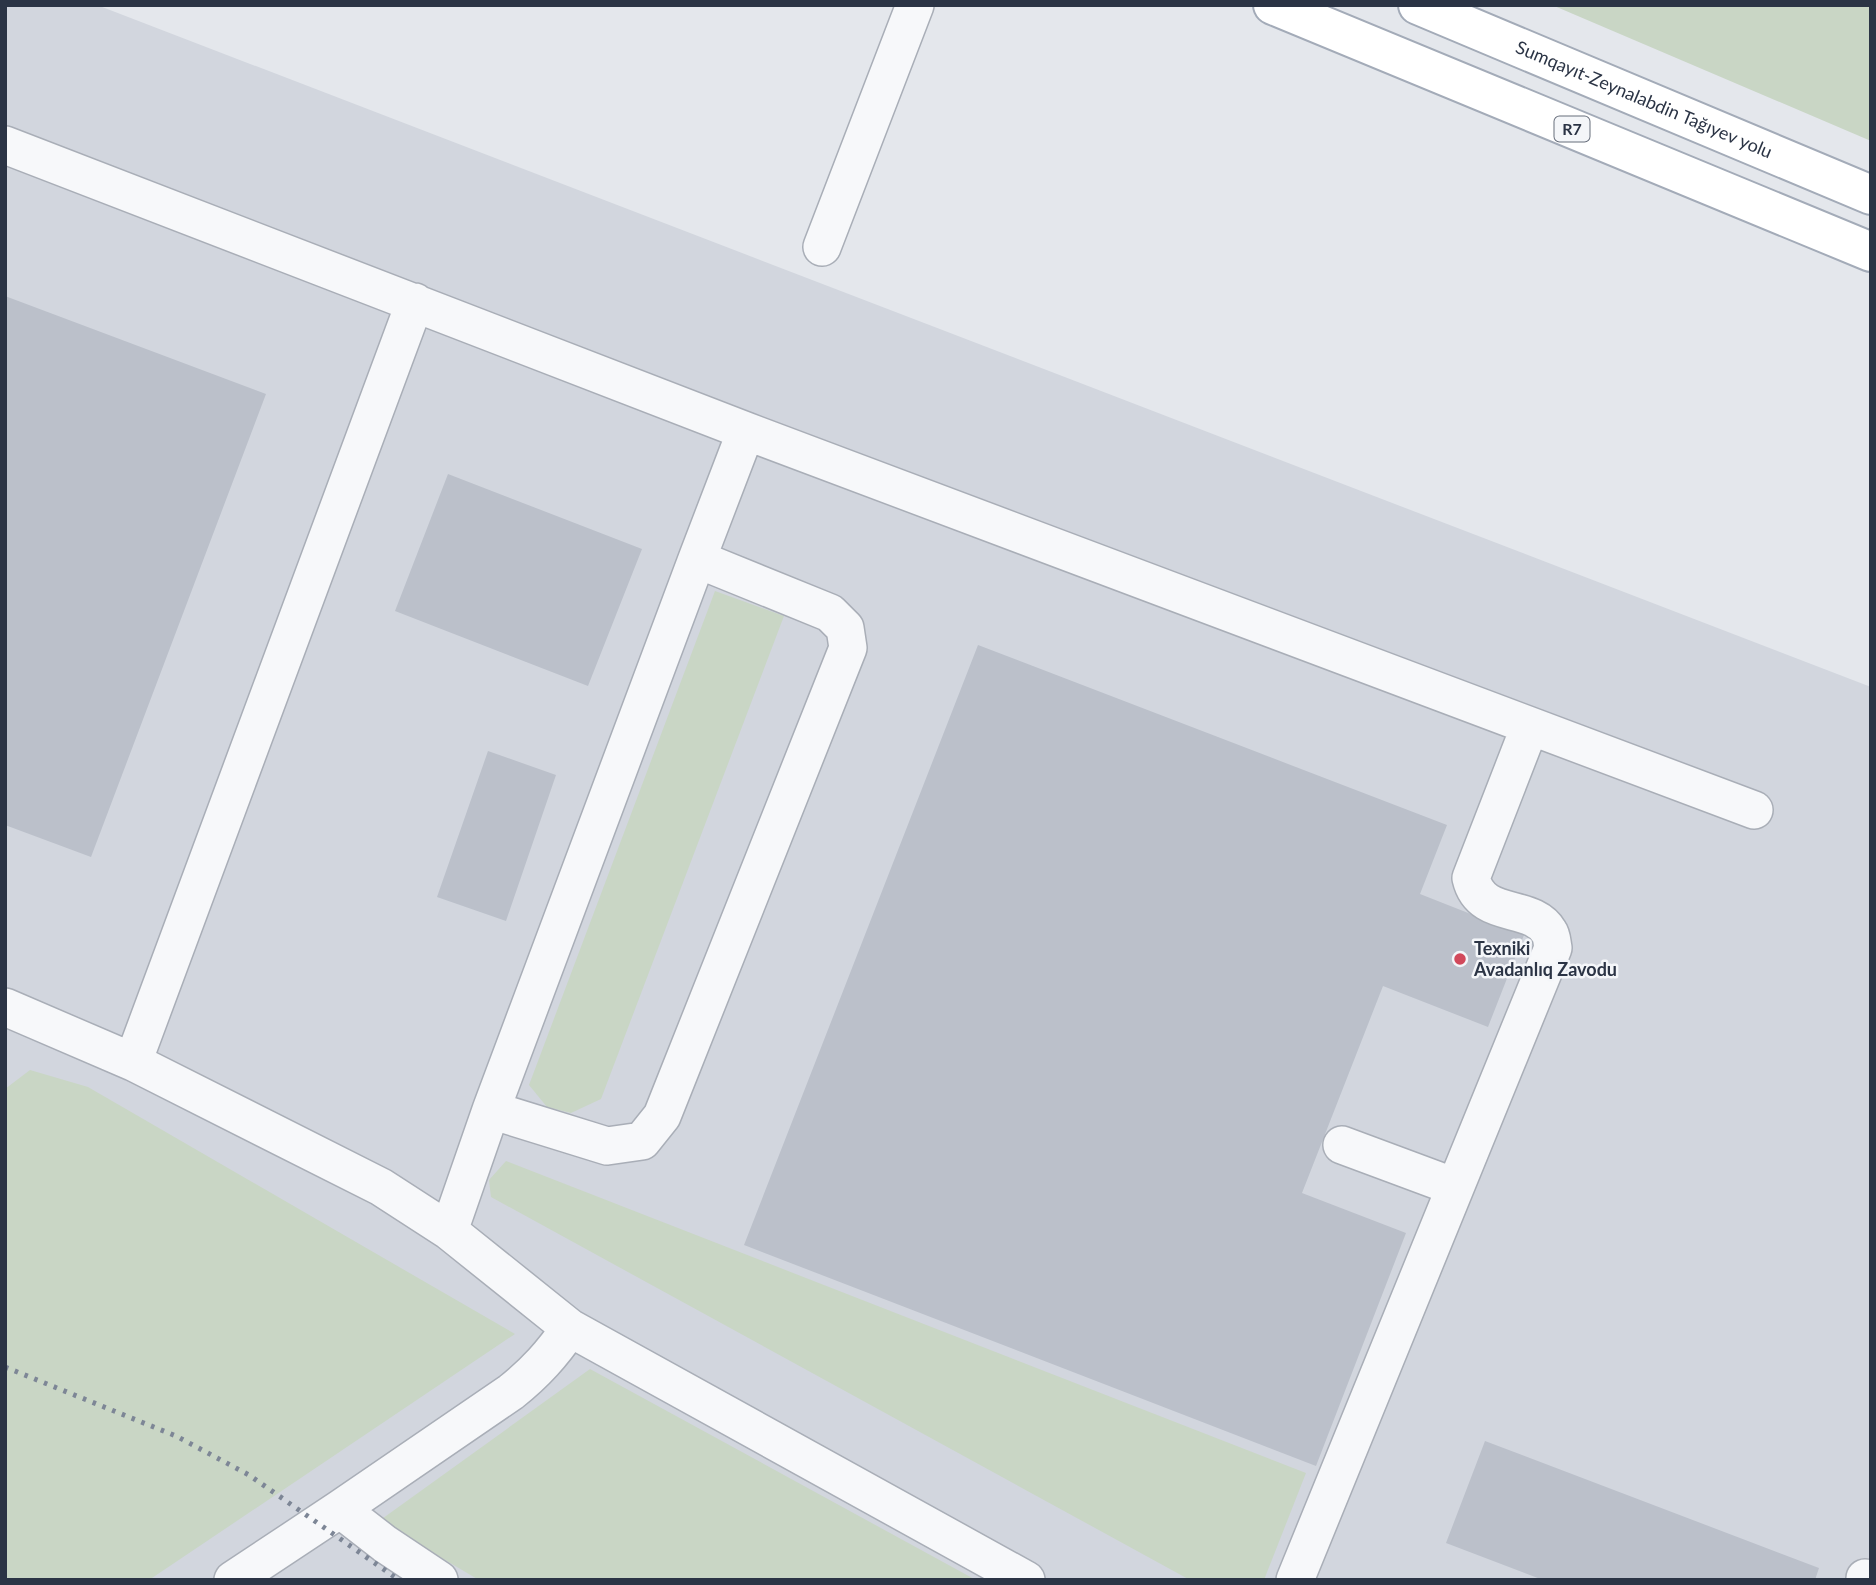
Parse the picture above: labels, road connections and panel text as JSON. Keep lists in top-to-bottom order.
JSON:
{
  "streets": {
    "main road": ["Sumqayıt-Zeynalabdin Tağıyev yolu", "R7"]
  },
  "places": ["Texniki Avadanlıq Zavodu"]
}
